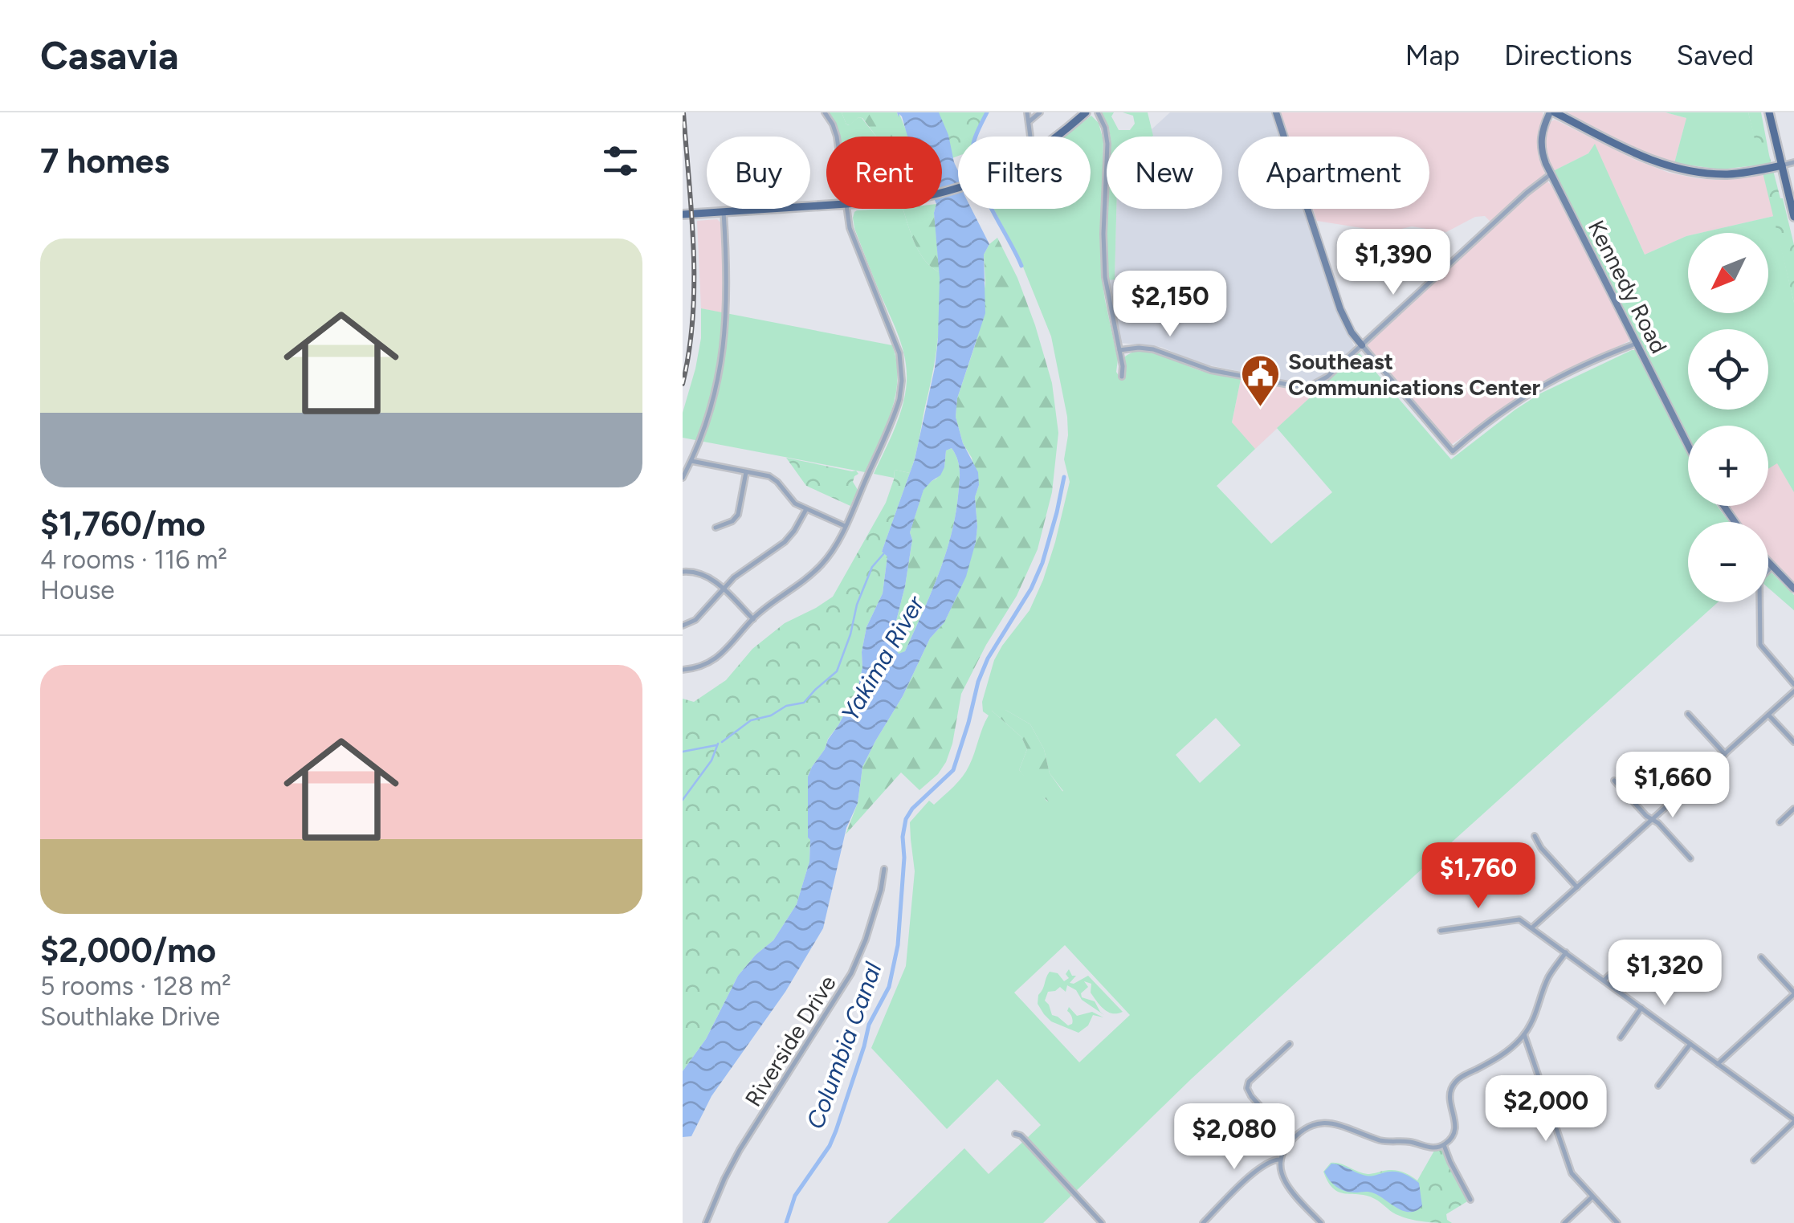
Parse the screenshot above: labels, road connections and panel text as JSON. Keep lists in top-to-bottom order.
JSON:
{
  "streets": {
    "street": ["Kennedy Road", "Riverside Drive"]
  },
  "water": ["Yakima River", "Columbia Canal"],
  "places": {
    "public building": ["Southeast Communications Center"]
  },
  "north": "bottom left",
  "page": {
    "header": "Casavia",
    "nav": ["Map", "Directions", "Saved"],
    "heading": "7 homes",
    "chip": [
      "Buy",
      "Rent",
      "Filters",
      "New",
      "Apartment"
    ],
    "list": [
      {
        "name": "$1,760/mo",
        "note": "4 rooms · 116 m² · House"
      },
      {
        "name": "$2,000/mo",
        "note": "5 rooms · 128 m² · Southlake Drive"
      }
    ],
    "price": [
      "$1,390",
      "$2,150",
      "$1,660",
      "$1,760",
      "$1,320",
      "$2,000",
      "$2,080"
    ],
    "map_buttons": ["+", "−"]
  }
}
